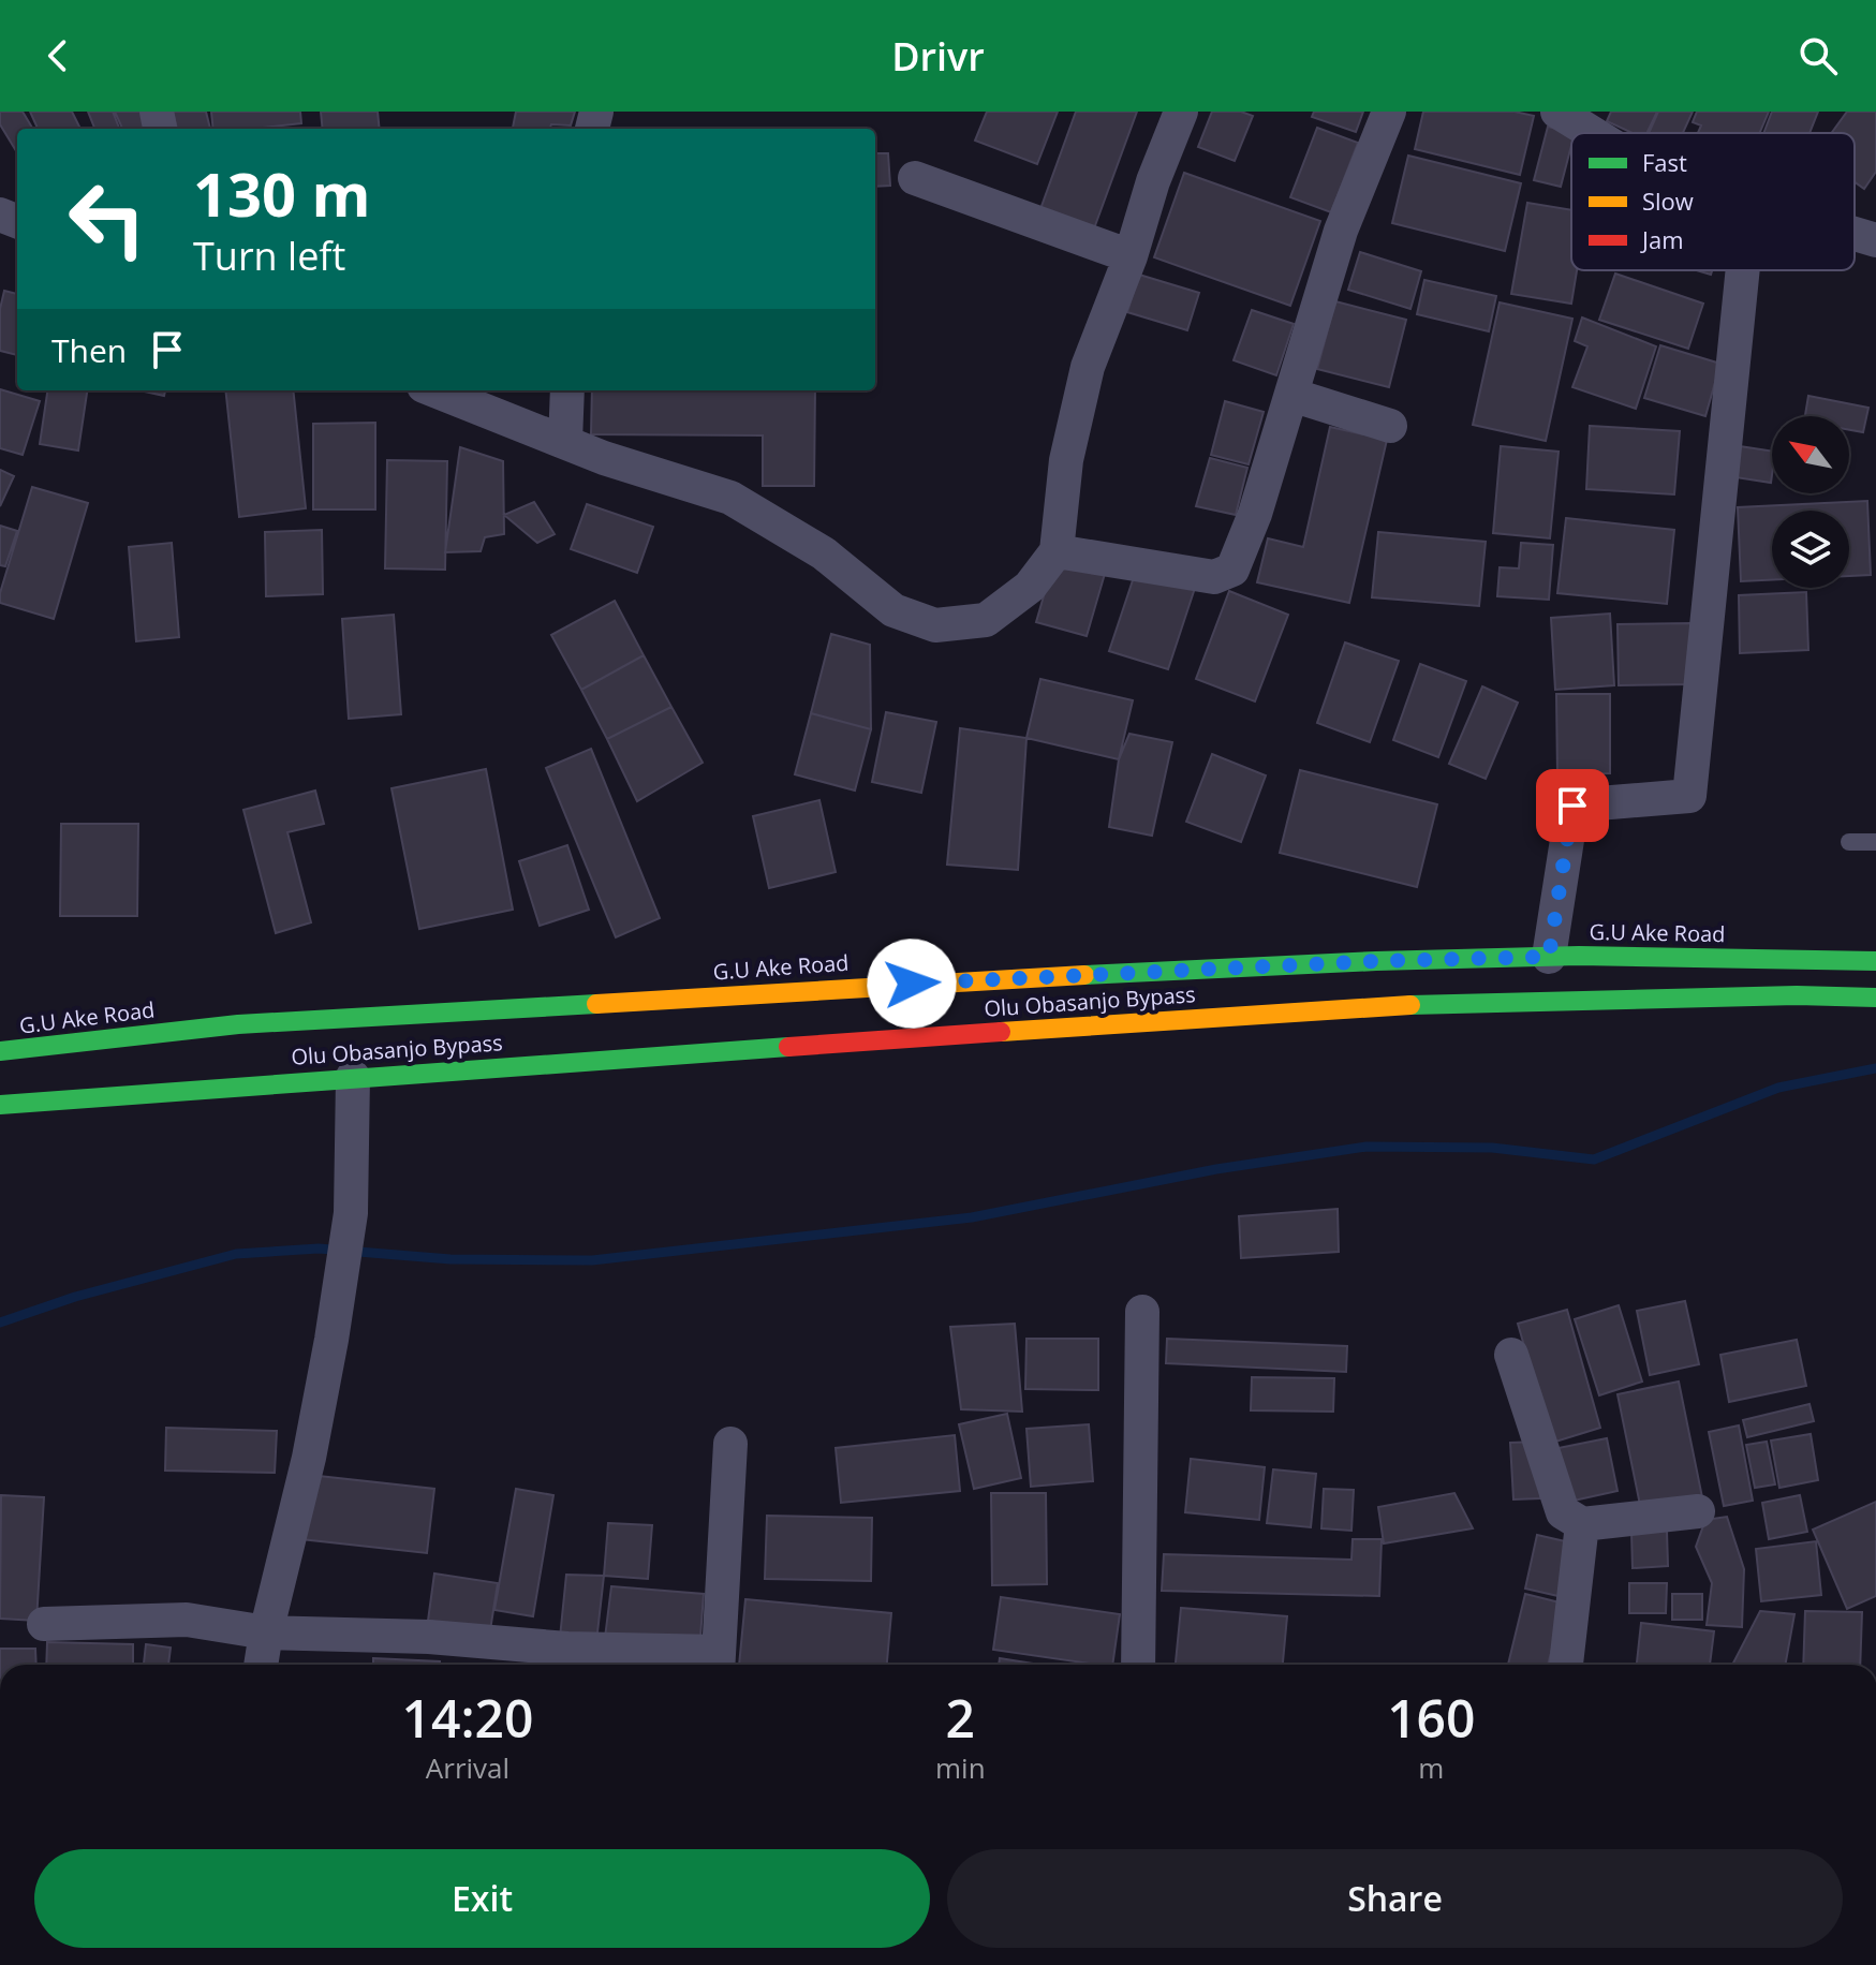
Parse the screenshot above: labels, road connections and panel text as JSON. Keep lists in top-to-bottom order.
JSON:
{
  "streets": {
    "main road": ["G.U Ake Road", "Olu Obasanjo Bypass"]
  },
  "legend": ["Fast", "Slow", "Jam"],
  "north": "top left",
  "page": {
    "header": "Drivr",
    "turn": ["130 m", "Turn left"],
    "then": "Then",
    "eta": [
      "14:20",
      "Arrival",
      "2",
      "min",
      "160",
      "m"
    ],
    "buttons": ["Exit", "Share"]
  }
}
